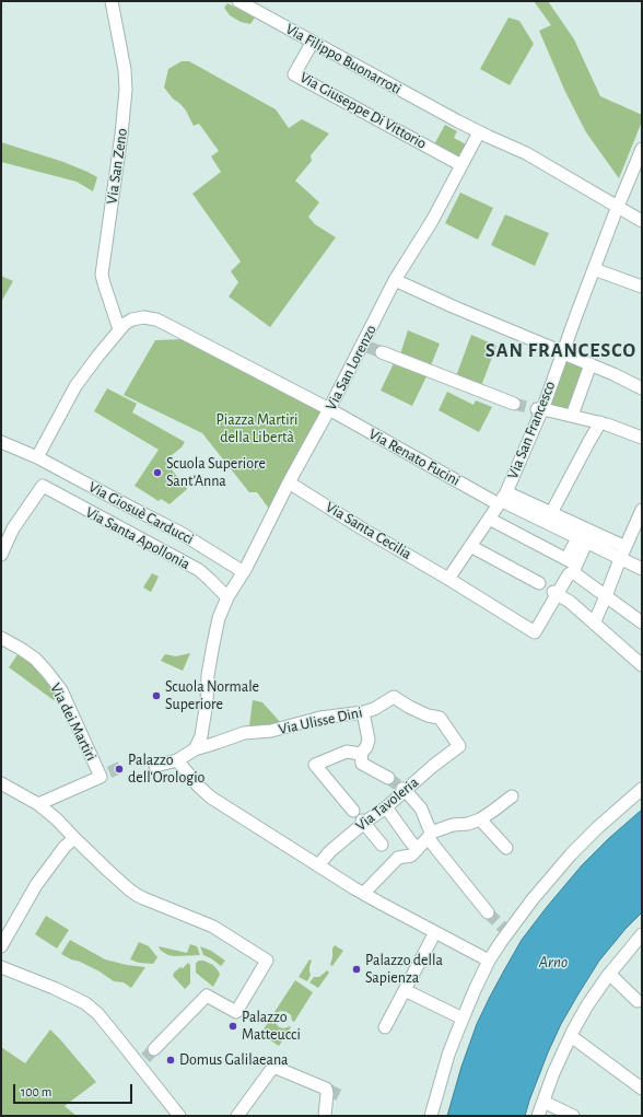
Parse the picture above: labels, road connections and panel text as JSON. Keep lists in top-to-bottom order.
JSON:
{
  "streets": {
    "street": [
      "Via Filippo Buonarroti",
      "Via Giuseppe Di Vittorio",
      "Via San Zeno",
      "Via San Lorenzo",
      "Via San Francesco",
      "Via Renato Fucini",
      "Via Giosuè Carducci",
      "Via Santa Cecilia",
      "Via Santa Apollonia",
      "Via Ulisse Dini",
      "Via dei Martiri",
      "Via Tavoleria"
    ]
  },
  "crossings": [
    ["Via Filippo Buonarroti", "Via Giuseppe Di Vittorio"],
    ["Via Filippo Buonarroti", "Via San Lorenzo"],
    ["Via Filippo Buonarroti", "Via San Francesco"],
    ["Via Giuseppe Di Vittorio", "Via San Lorenzo"],
    ["Via San Lorenzo", "Via Renato Fucini"],
    ["Via San Lorenzo", "Via Giosuè Carducci"],
    ["Via San Lorenzo", "Via Santa Cecilia"],
    ["Via San Lorenzo", "Via Santa Apollonia"],
    ["Via San Lorenzo", "Via Ulisse Dini"],
    ["Via San Francesco", "Via Renato Fucini"],
    ["Via San Francesco", "Via Santa Cecilia"],
    ["Via Ulisse Dini", "Via Tavoleria"]
  ],
  "districts": ["SAN FRANCESCO"],
  "water": ["Arno"],
  "parks": ["Piazza Martiri della Libertà"],
  "places": [
    "Scuola Superiore Sant'Anna",
    "Scuola Normale Superiore",
    "Palazzo dell'Orologio",
    "Palazzo della Sapienza",
    "Palazzo Matteucci",
    "Domus Galilaeana"
  ],
  "scale_bar": "100 m"
}
